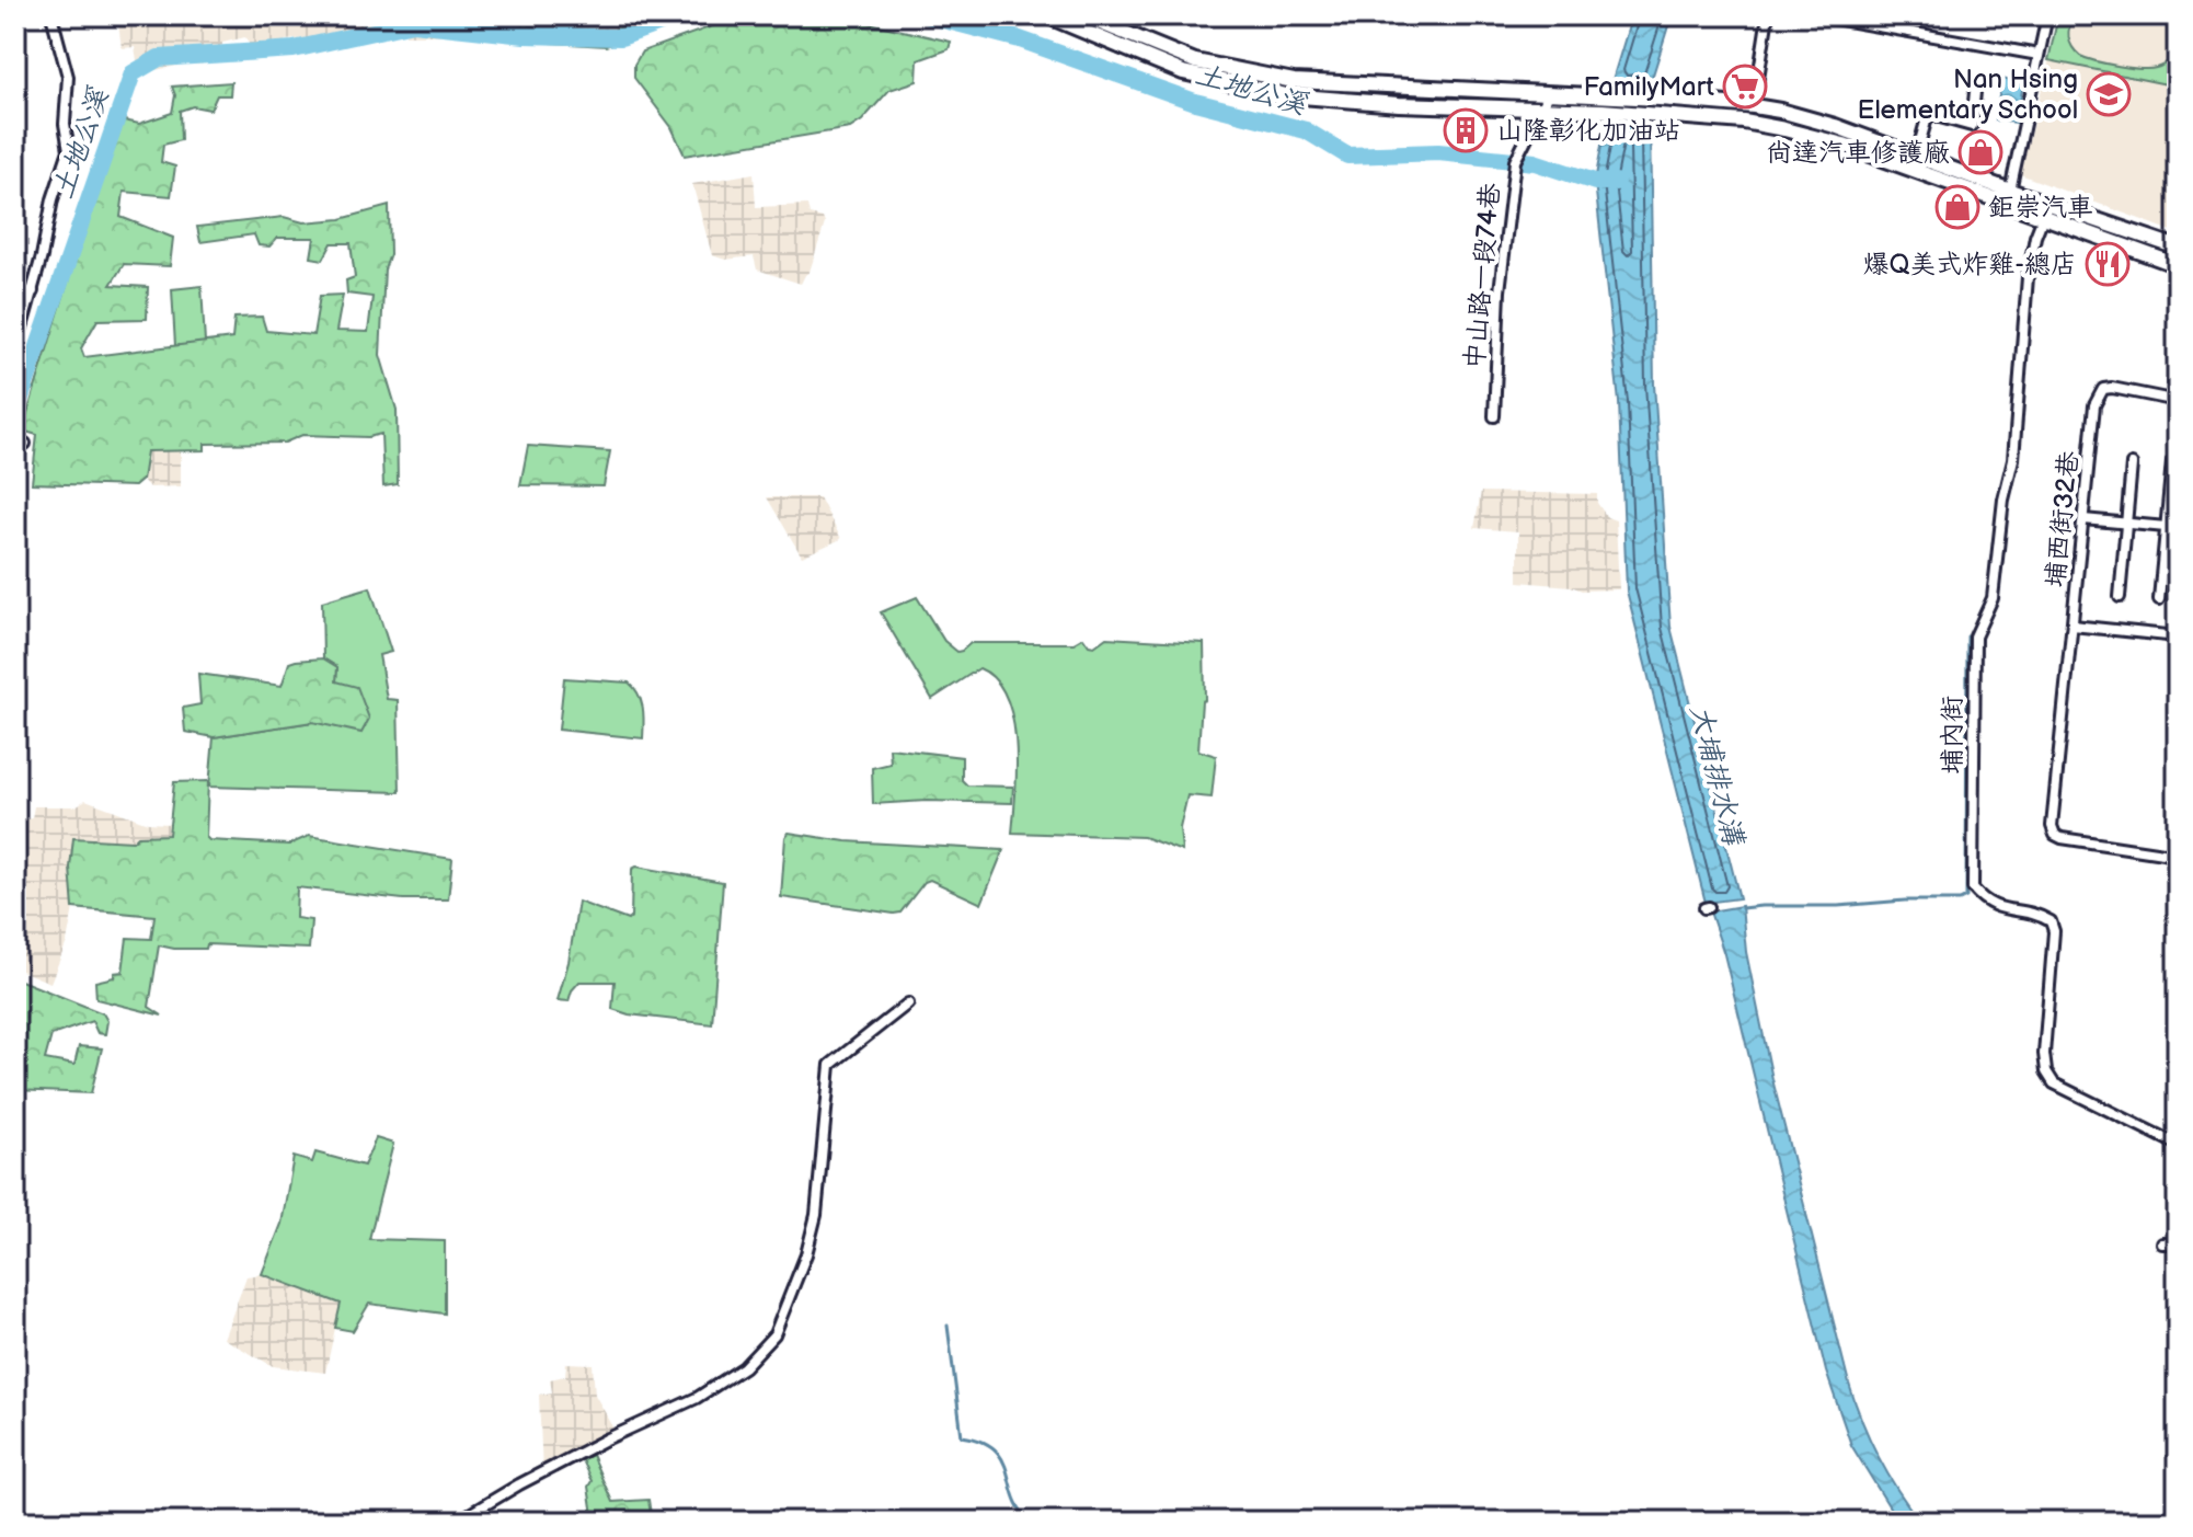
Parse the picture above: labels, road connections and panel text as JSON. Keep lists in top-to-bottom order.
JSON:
{
  "streets": {
    "street": ["中山路一段74巷", "埔西街32巷", "埔內街"]
  },
  "water": ["土地公溪", "大埔排水溝"],
  "places": {
    "supermarket": ["FamilyMart"],
    "school or university": ["Nan Hsing Elementary School"],
    "building": ["山隆彰化加油站"],
    "shop": ["尚達汽車修護廠", "鉅崇汽車"],
    "restaurant": ["爆Q美式炸雞-總店"]
  }
}
